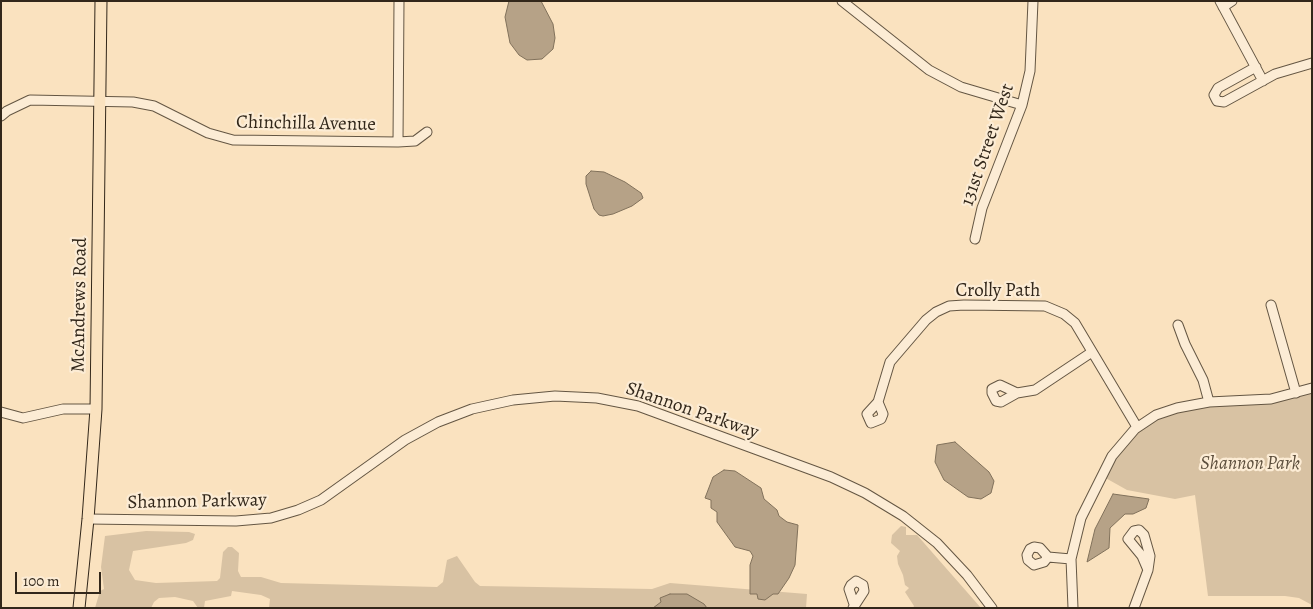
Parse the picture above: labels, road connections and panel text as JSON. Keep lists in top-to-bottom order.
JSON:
{
  "streets": {
    "main road": ["McAndrews Road"],
    "street": [
      "Chinchilla Avenue",
      "131st Street West",
      "Crolly Path",
      "Shannon Parkway"
    ]
  },
  "crossings": [
    ["Chinchilla Avenue", "McAndrews Road"],
    ["McAndrews Road", "Shannon Parkway"]
  ],
  "parks": ["Shannon Park"],
  "scale_bar": "100 m"
}
